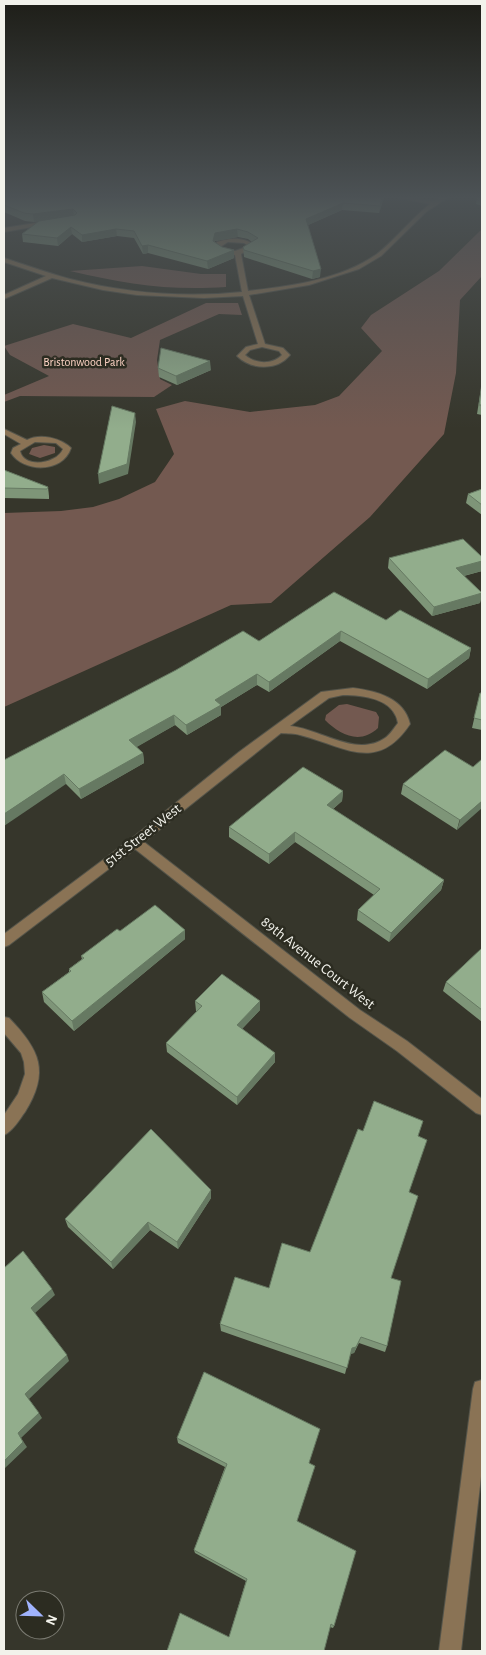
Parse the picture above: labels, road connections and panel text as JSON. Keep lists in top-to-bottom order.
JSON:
{
  "streets": {
    "street": ["51st Street West", "89th Avenue Court West"]
  },
  "crossings": [
    ["51st Street West", "89th Avenue Court West"]
  ],
  "parks": ["Bristonwood Park"],
  "north": "bottom right"
}
